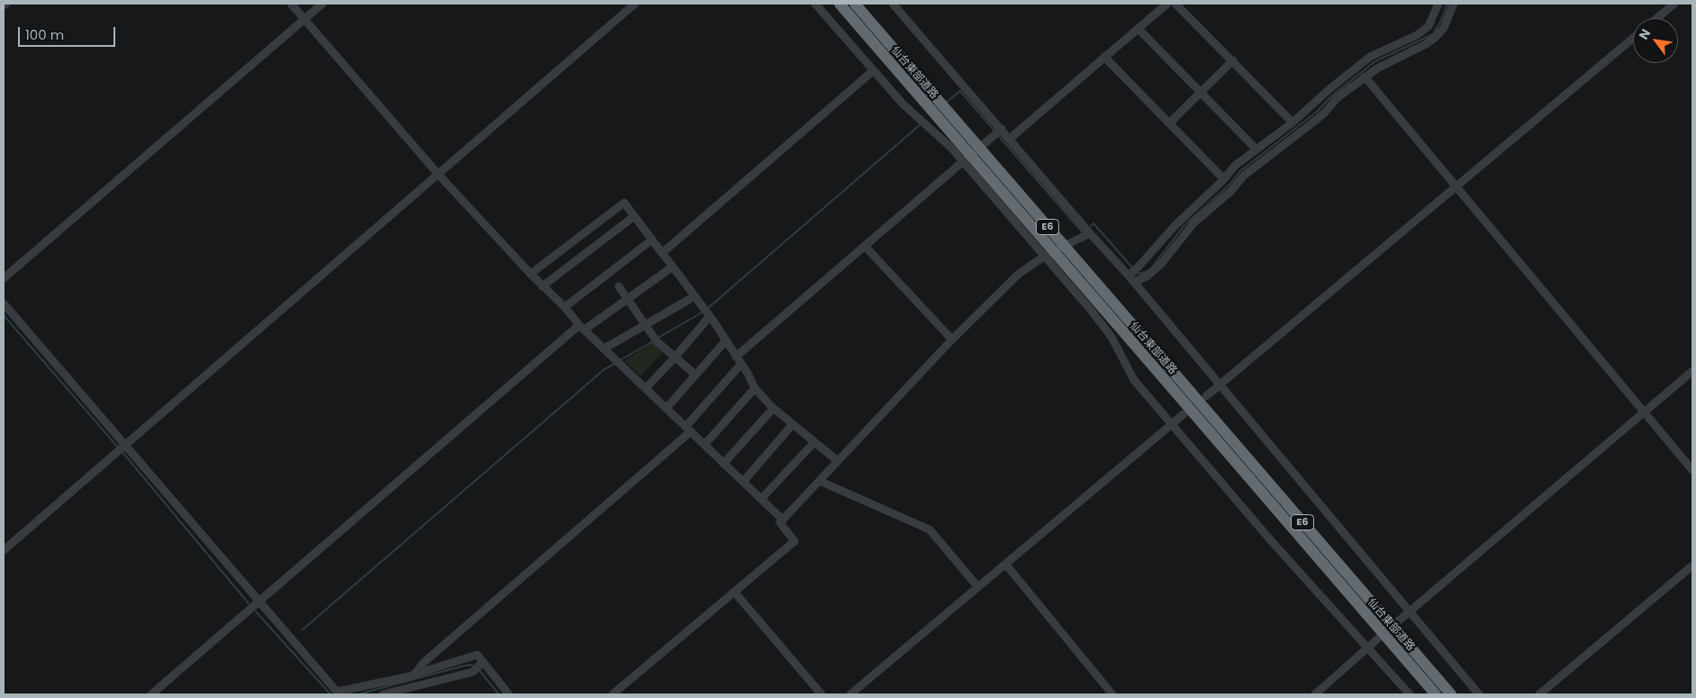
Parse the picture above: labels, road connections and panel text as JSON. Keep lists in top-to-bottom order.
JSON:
{
  "streets": {
    "highway": ["仙台東部道路", "E6"]
  },
  "scale_bar": "100 m",
  "north": "top left"
}
